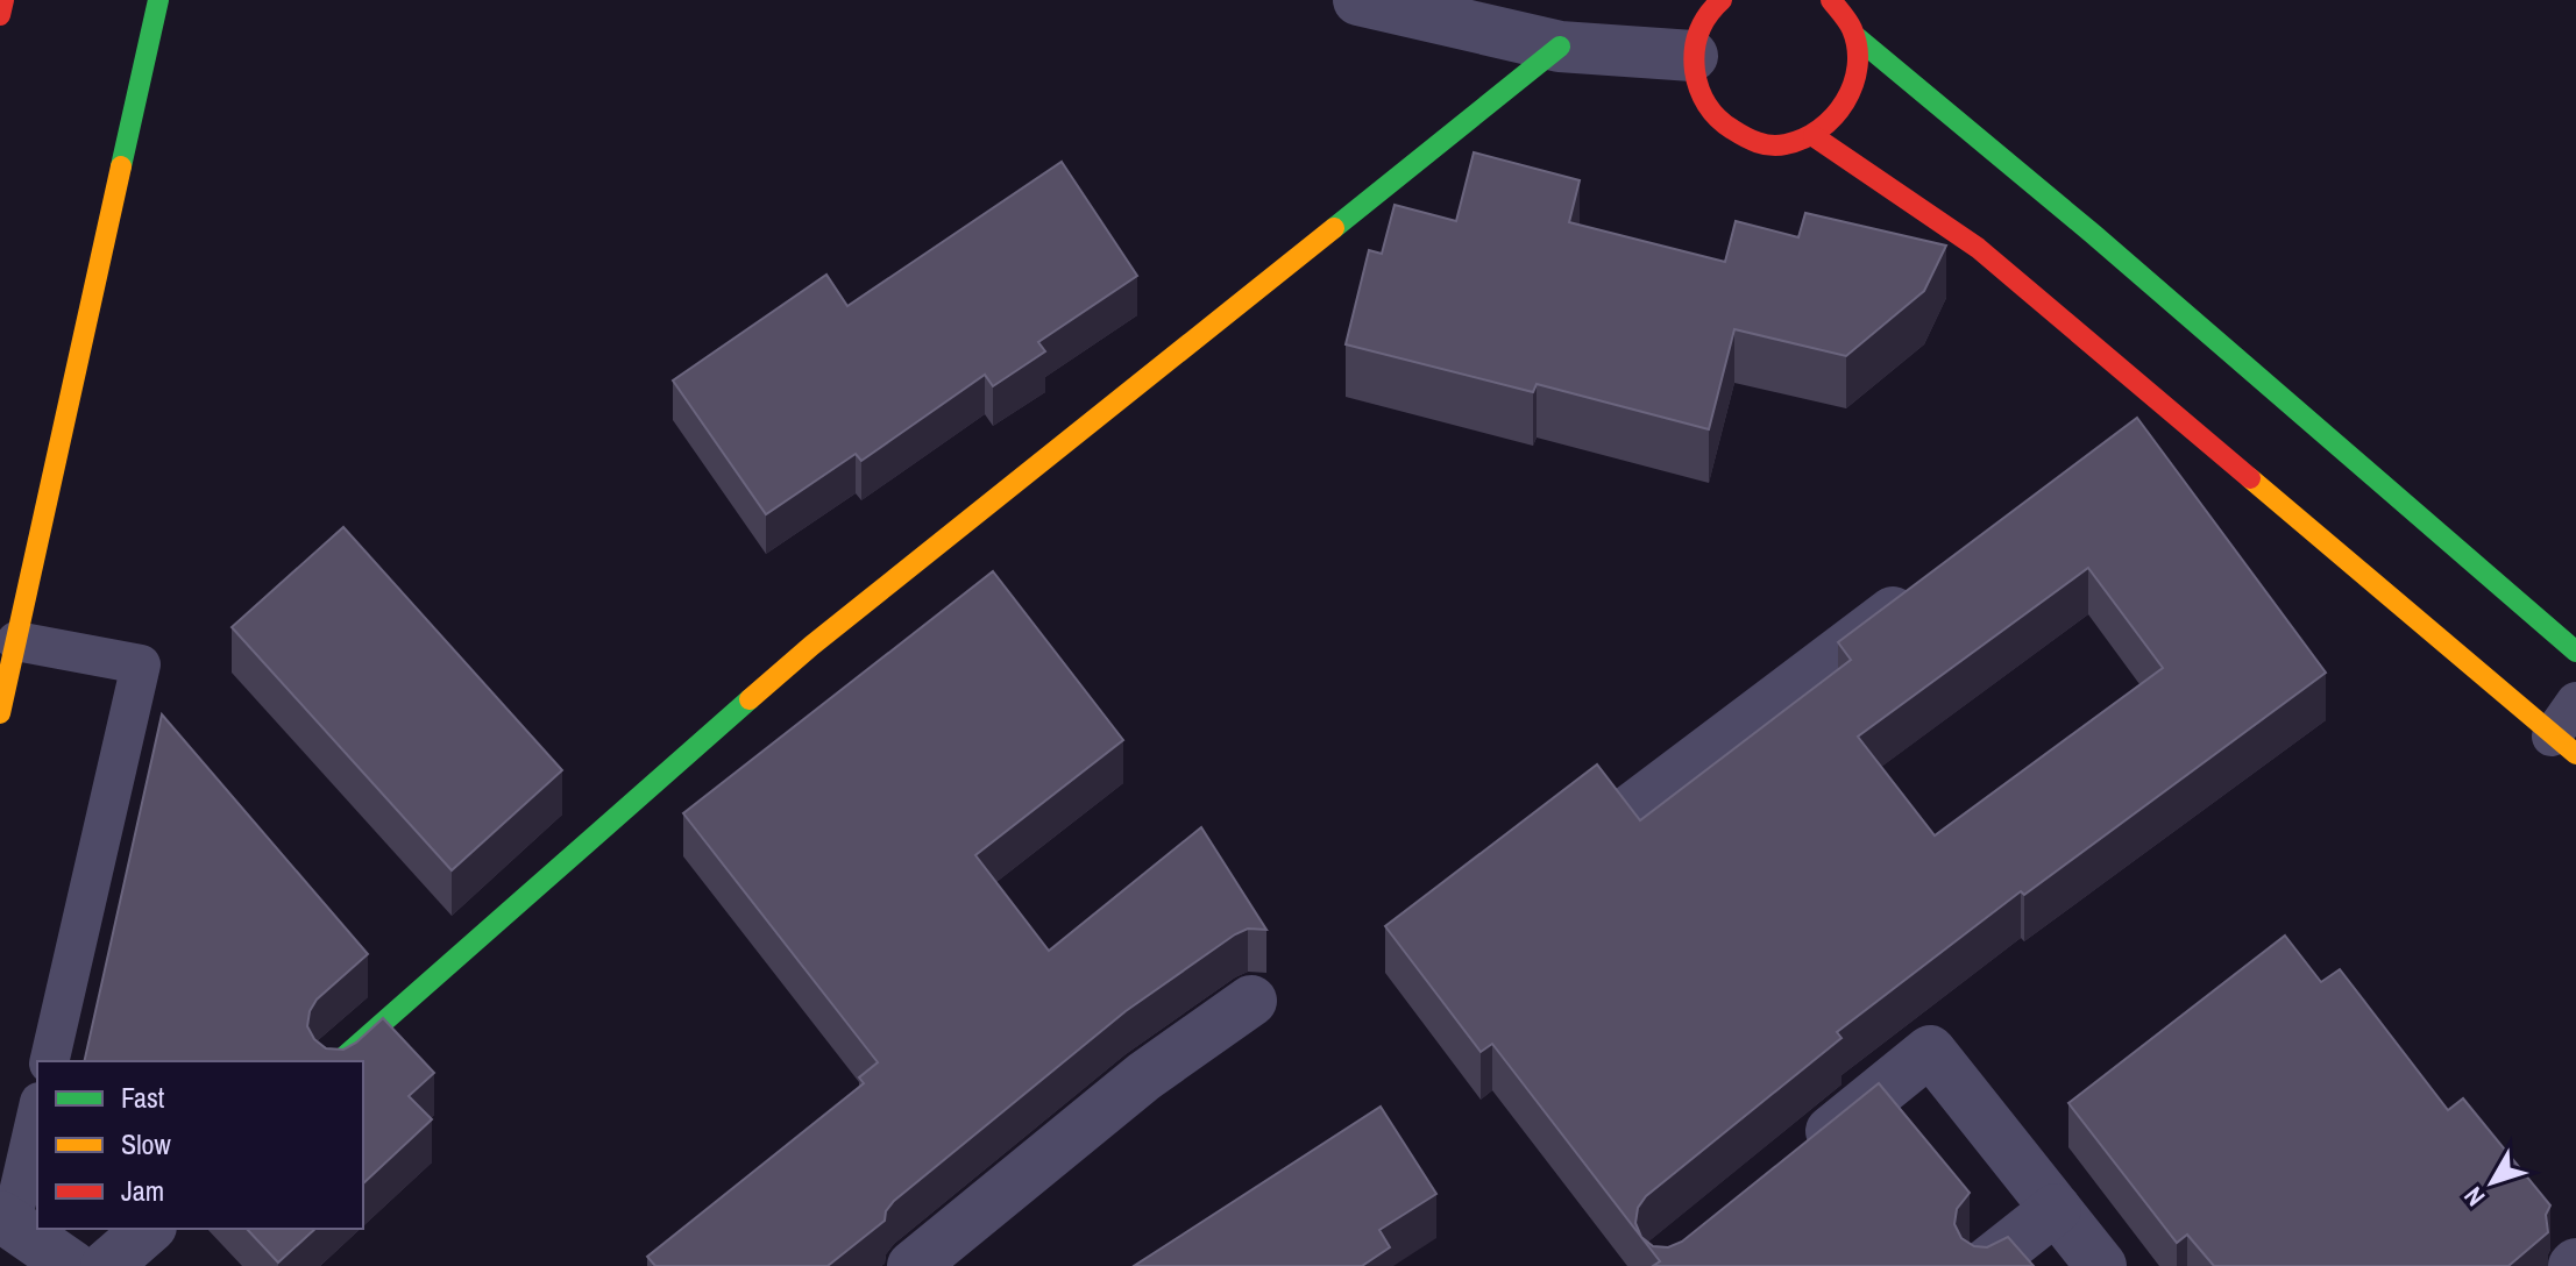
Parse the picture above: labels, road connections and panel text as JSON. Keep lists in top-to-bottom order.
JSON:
{
  "legend": ["Fast", "Slow", "Jam"],
  "north": "bottom left"
}
